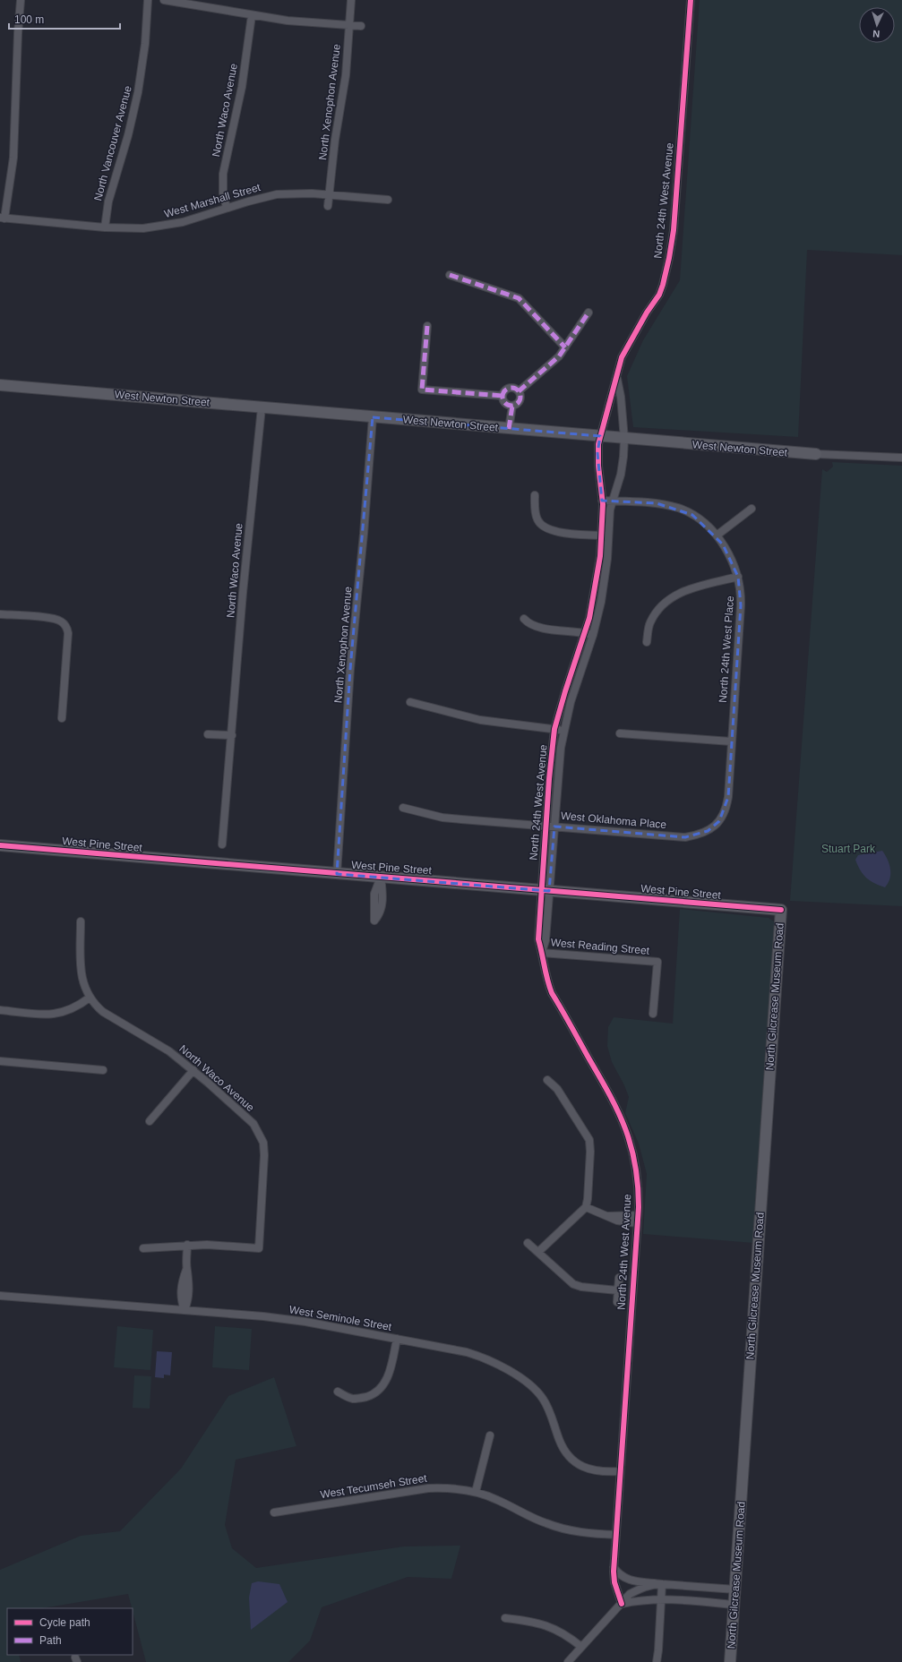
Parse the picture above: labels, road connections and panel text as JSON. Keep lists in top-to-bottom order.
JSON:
{
  "streets": {
    "street": [
      "North Xenophon Avenue",
      "North Waco Avenue",
      "North Vancouver Avenue",
      "West Marshall Street",
      "North 24th West Avenue",
      "West Newton Street",
      "North 24th West Place",
      "West Oklahoma Place",
      "West Pine Street",
      "West Reading Street",
      "North Gilcrease Museum Road",
      "West Seminole Street",
      "West Tecumseh Street"
    ]
  },
  "crossings": [
    ["North Xenophon Avenue", "West Marshall Street"],
    ["North Xenophon Avenue", "West Newton Street"],
    ["North Xenophon Avenue", "West Pine Street"],
    ["North Waco Avenue", "West Marshall Street"],
    ["North Waco Avenue", "West Newton Street"],
    ["North Vancouver Avenue", "West Marshall Street"],
    ["North 24th West Avenue", "West Newton Street"],
    ["North 24th West Avenue", "North 24th West Place"],
    ["North 24th West Avenue", "West Oklahoma Place"],
    ["North 24th West Avenue", "West Pine Street"],
    ["North 24th West Avenue", "West Reading Street"],
    ["North 24th West Avenue", "West Seminole Street"],
    ["North 24th West Avenue", "West Tecumseh Street"],
    ["North 24th West Place", "West Oklahoma Place"],
    ["West Pine Street", "North Gilcrease Museum Road"]
  ],
  "parks": ["Stuart Park"],
  "legend": ["Cycle path", "Path"],
  "scale_bar": "100 m",
  "north": "bottom"
}
